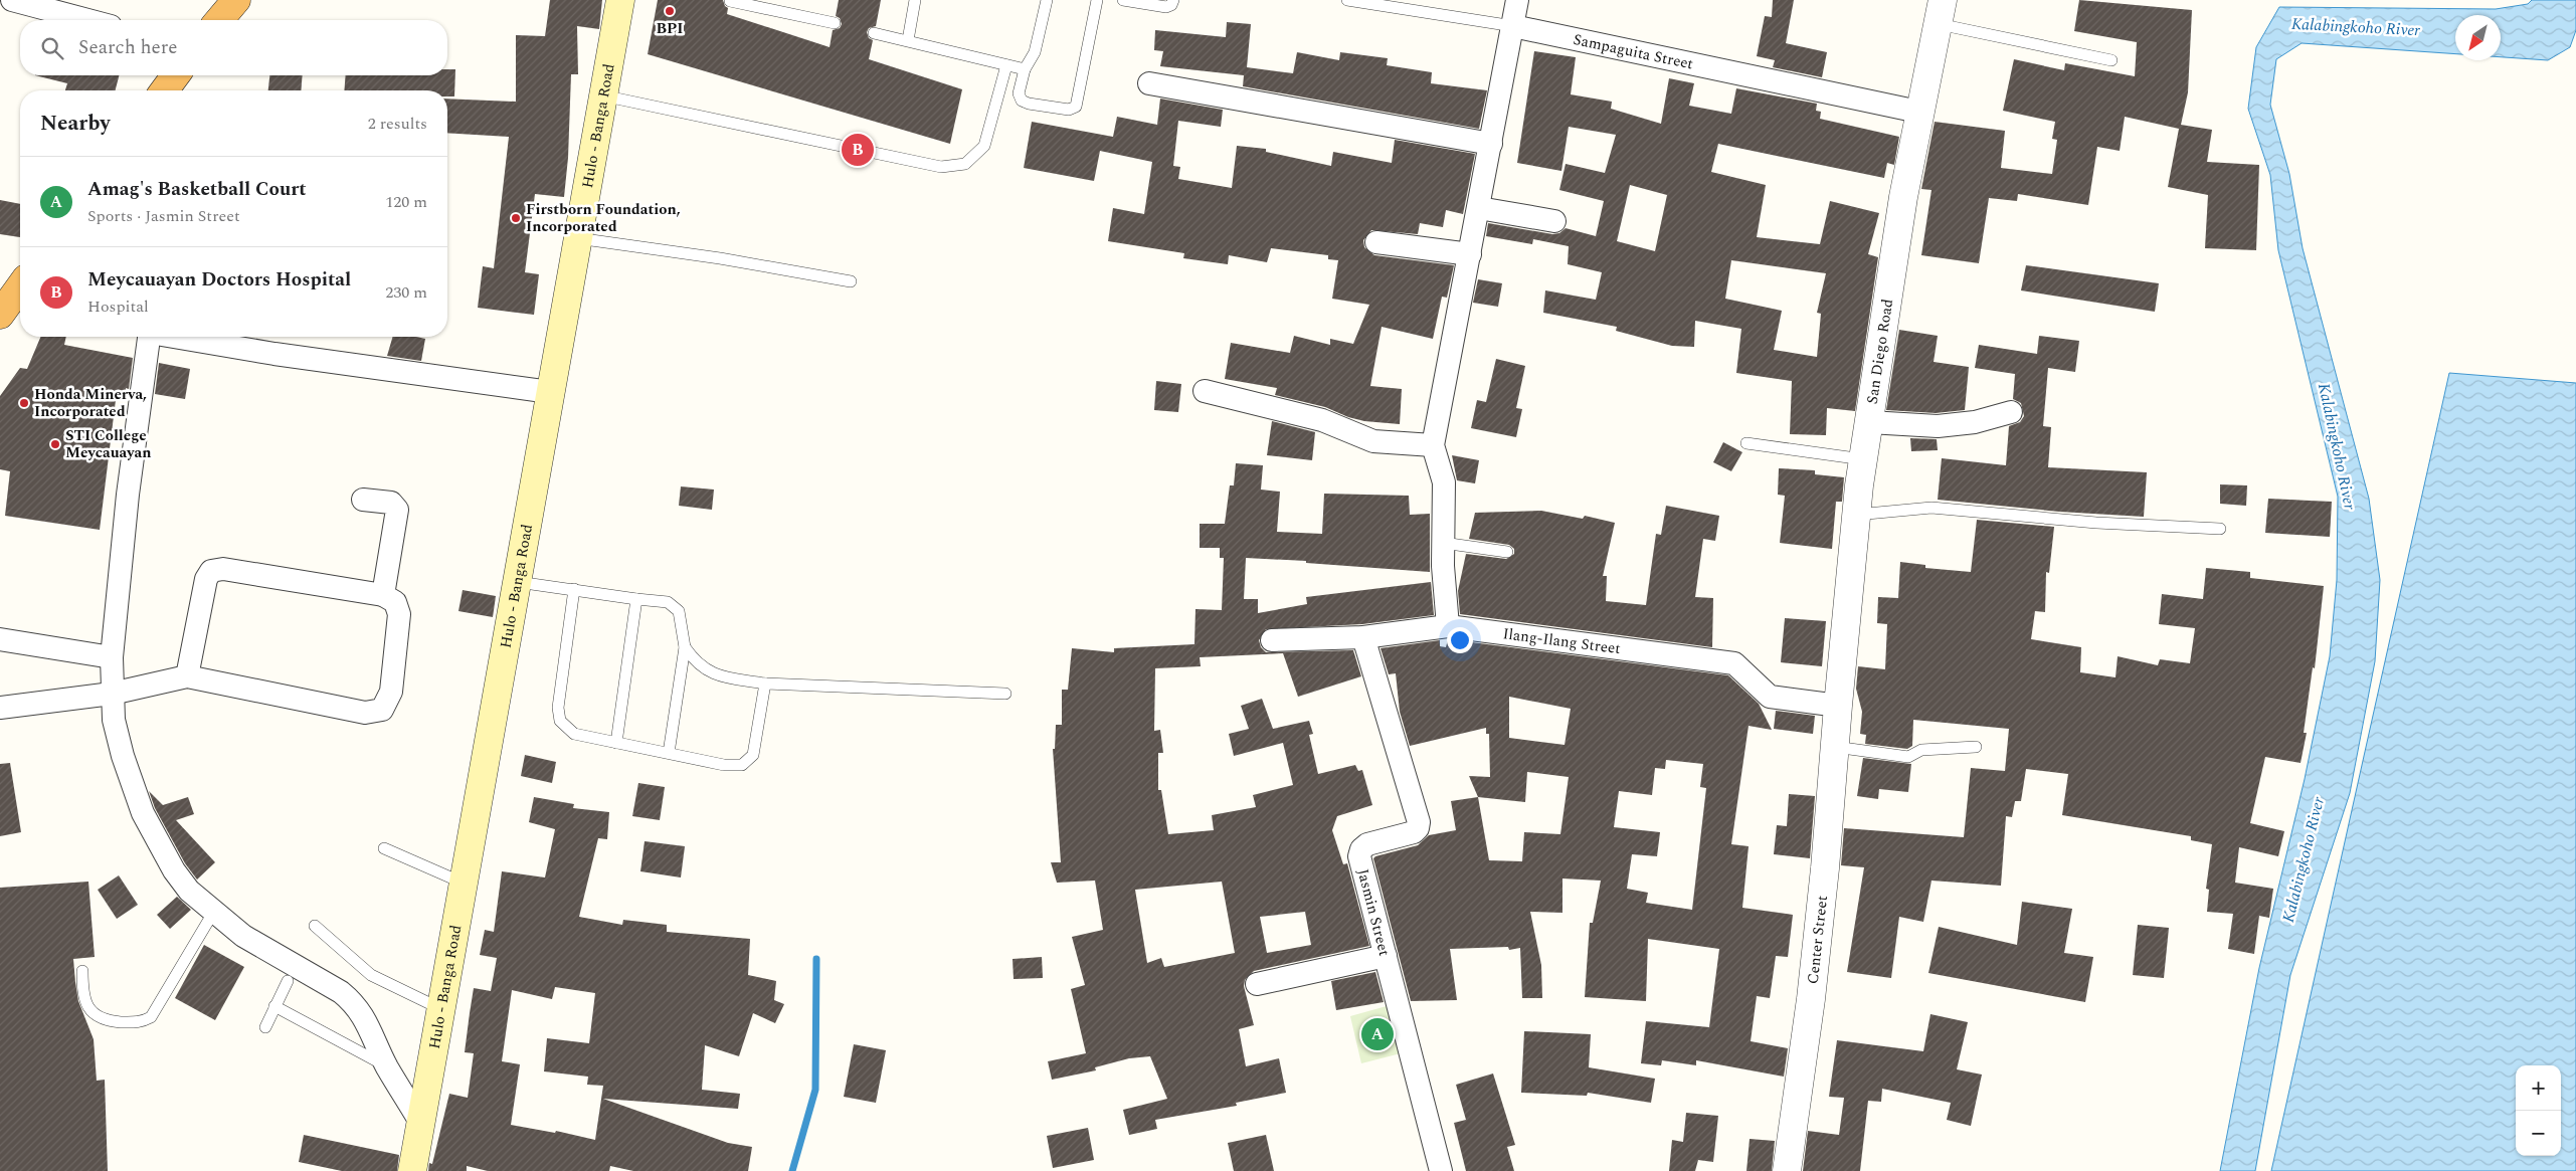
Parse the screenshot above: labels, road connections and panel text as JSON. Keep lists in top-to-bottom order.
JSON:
{
  "streets": {
    "main road": ["Hulo - Banga Road"],
    "street": [
      "Sampaguita Street",
      "San Diego Road",
      "Ilang-Ilang Street",
      "Jasmin Street",
      "Center Street"
    ]
  },
  "crossings": [
    ["Sampaguita Street", "San Diego Road"],
    ["San Diego Road", "Ilang-Ilang Street"],
    ["San Diego Road", "Center Street"],
    ["Ilang-Ilang Street", "Jasmin Street"],
    ["Ilang-Ilang Street", "Center Street"]
  ],
  "water": ["Kalabingkoho River"],
  "places": [
    "BPI",
    "Firstborn Foundation, Incorporated",
    "Honda Minerva, Incorporated",
    "STI College Meycauayan"
  ],
  "north": "bottom left",
  "page": {
    "search": "Search here",
    "heading": ["Nearby", "2 results"],
    "pins": ["B", "A"],
    "list": [
      {
        "mark": "A",
        "name": "Amag's Basketball Court",
        "note": "Sports · Jasmin Street",
        "value": "120 m"
      },
      {
        "mark": "B",
        "name": "Meycauayan Doctors Hospital",
        "note": "Hospital",
        "value": "230 m"
      }
    ],
    "map_buttons": ["+", "−"]
  }
}
